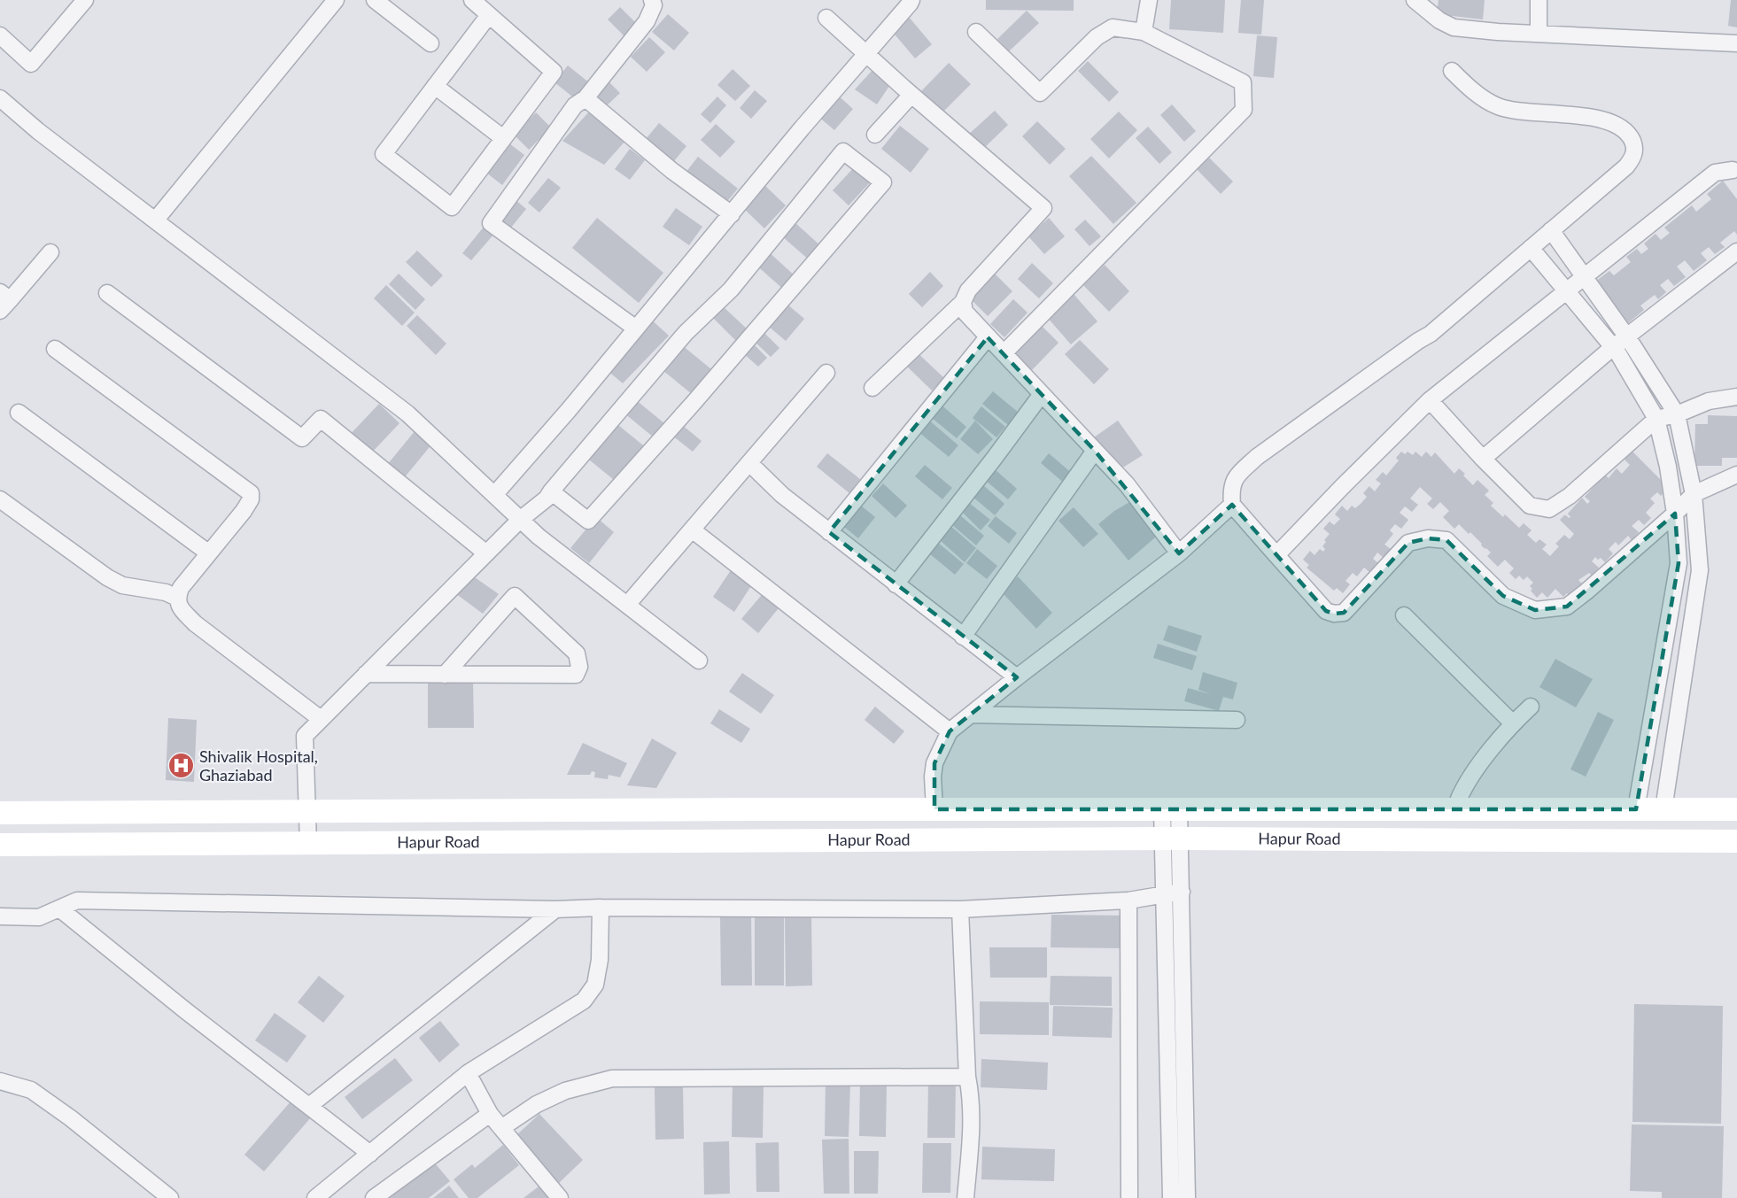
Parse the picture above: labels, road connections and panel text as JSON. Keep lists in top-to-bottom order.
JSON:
{
  "streets": {
    "main road": ["Hapur Road"]
  },
  "places": {
    "hospital": ["Shivalik Hospital, Ghaziabad"]
  }
}
